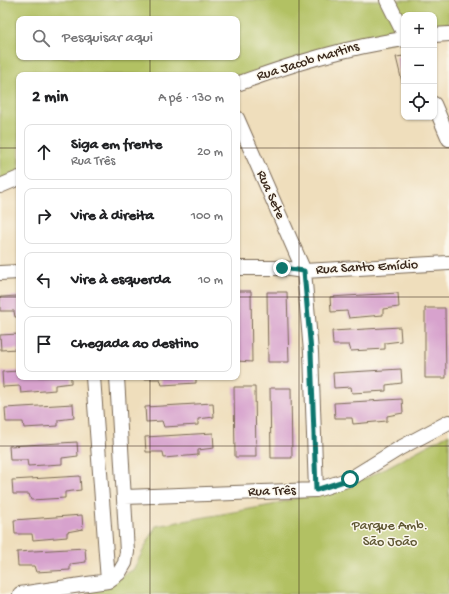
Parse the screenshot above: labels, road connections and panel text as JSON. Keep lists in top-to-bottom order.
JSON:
{
  "streets": {
    "street": [
      "Rua Jacob Martins",
      "Rua Sete",
      "Rua Santo Emídio",
      "Rua Três"
    ]
  },
  "crossings": [
    ["Rua Sete", "Rua Santo Emídio"],
    ["Rua Sete", "Rua Três"]
  ],
  "parks": ["Parque Amb. São João"],
  "page": {
    "map_buttons": ["+", "−"],
    "search": "Pesquisar aqui",
    "heading": ["2 min", "A pé · 130 m"],
    "list": [
      ["Siga em frente", "Rua Três", "20 m"],
      ["Vire à direita", "100 m"],
      ["Vire à esquerda", "10 m"],
      "Chegada ao destino"
    ]
  }
}
